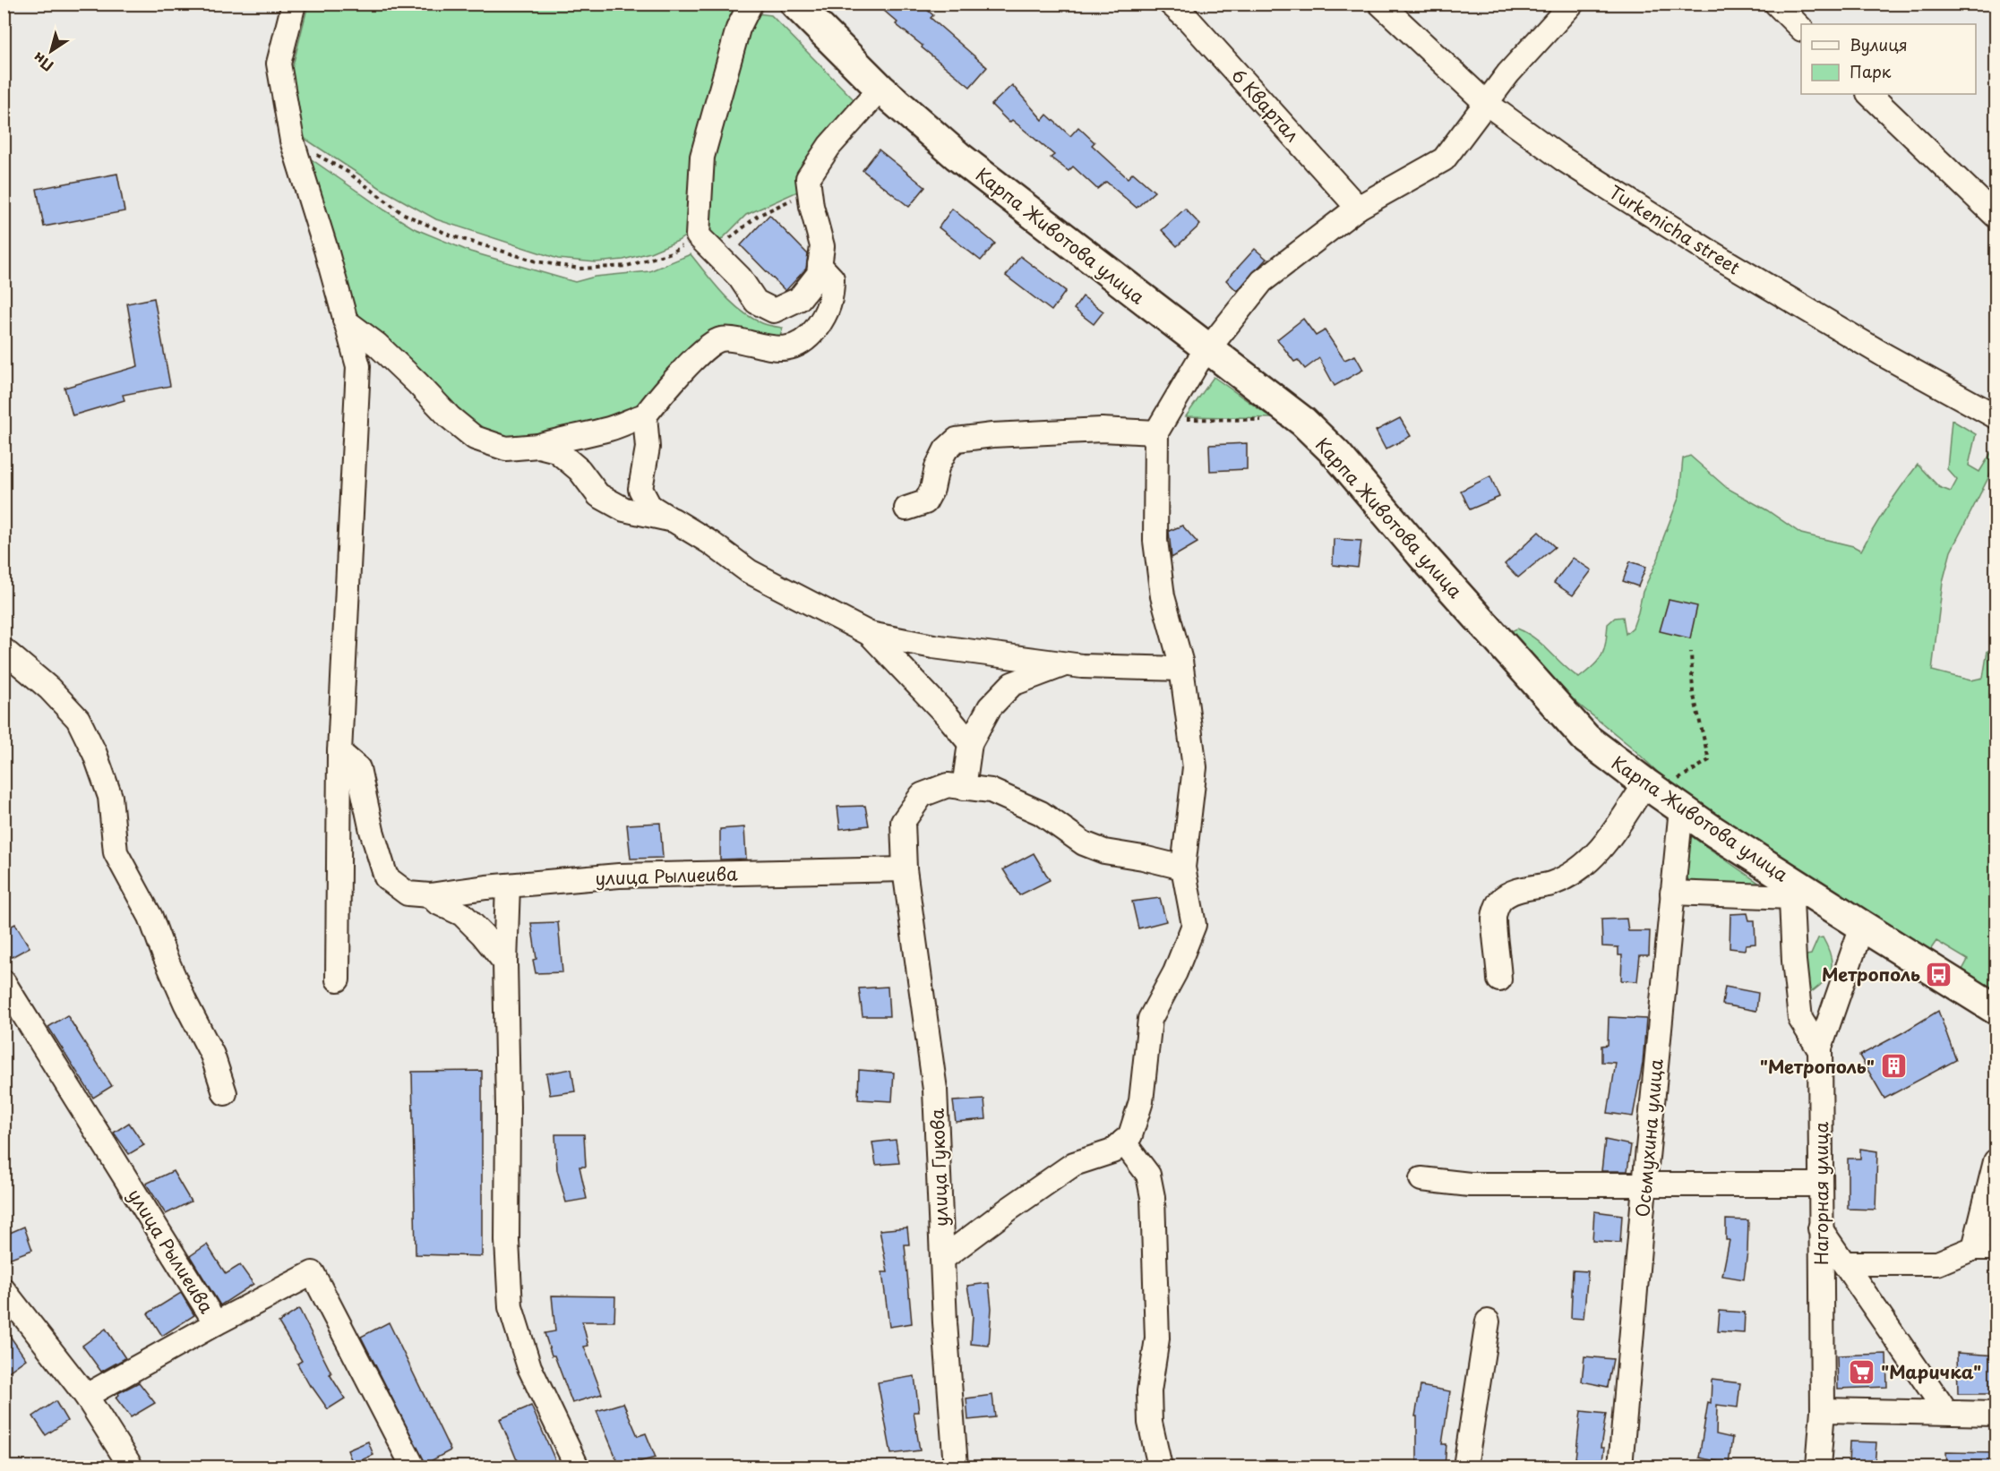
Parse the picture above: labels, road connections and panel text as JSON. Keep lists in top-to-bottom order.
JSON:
{
  "streets": {
    "main road": ["Карпа Животова улица"],
    "street": [
      "6 Квартал",
      "Turkenicha street",
      "улица Рылиеива",
      "Осьмухина улица",
      "улица Гукова",
      "Нагорная улица"
    ]
  },
  "crossings": [
    ["Карпа Животова улица", "Осьмухина улица"],
    ["Карпа Животова улица", "Нагорная улица"],
    ["улица Рылиеива", "улица Гукова"]
  ],
  "places": {
    "bus stop": ["Метрополь"],
    "building": ["\"Метрополь\""],
    "supermarket": ["\"Маричка\""]
  },
  "legend": ["Вулиця", "Парк"],
  "north": "bottom left"
}
